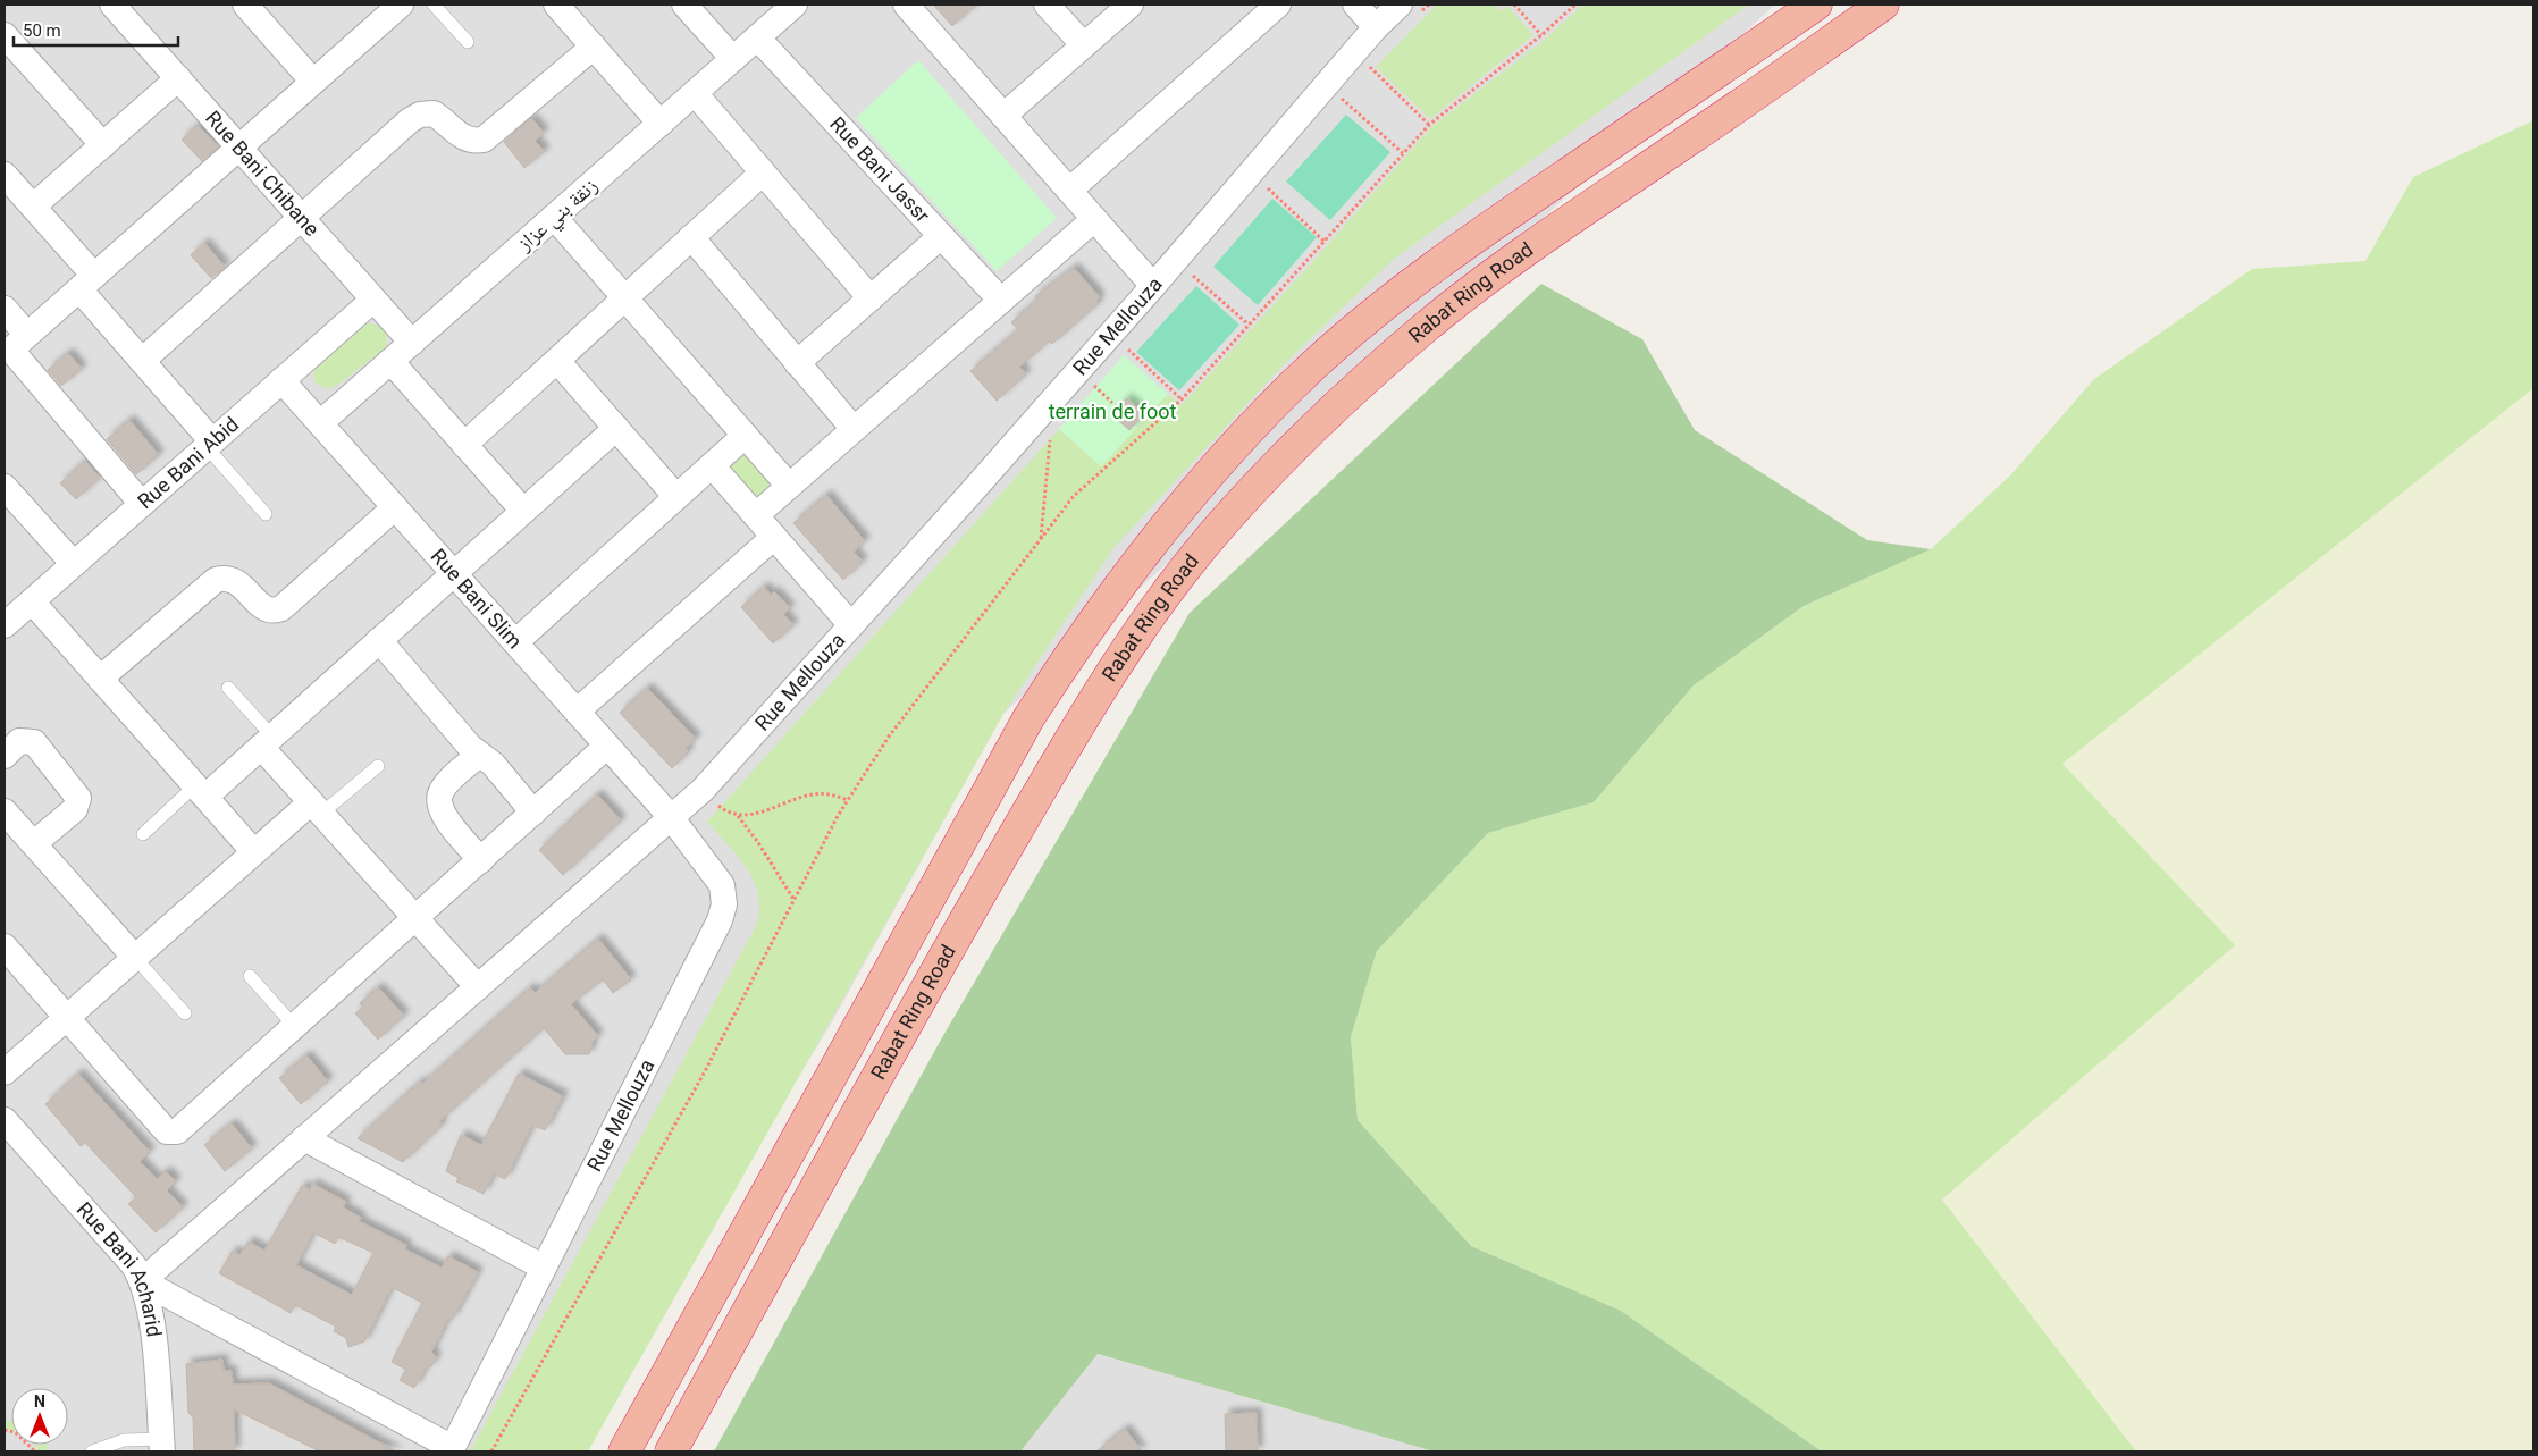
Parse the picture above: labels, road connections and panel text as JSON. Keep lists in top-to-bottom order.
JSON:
{
  "streets": {
    "highway": ["Rabat Ring Road"],
    "street": [
      "Rue Bani Jassr",
      "Rue Bani Chibane",
      "زنقة بني عزاز",
      "Rue Mellouza",
      "Rue Bani Abid",
      "Rue Bani Slim",
      "Rue Bani Acharid"
    ]
  },
  "crossings": [
    ["Rue Bani Jassr", "زنقة بني عزاز"],
    ["Rue Bani Chibane", "زنقة بني عزاز"],
    ["Rue Bani Chibane", "Rue Bani Abid"],
    ["زنقة بني عزاز", "Rue Bani Slim"],
    ["Rue Mellouza", "Rue Bani Slim"],
    ["Rue Bani Abid", "Rue Bani Slim"]
  ],
  "parks": ["terrain de foot"],
  "scale_bar": "50 m",
  "north": "top"
}
